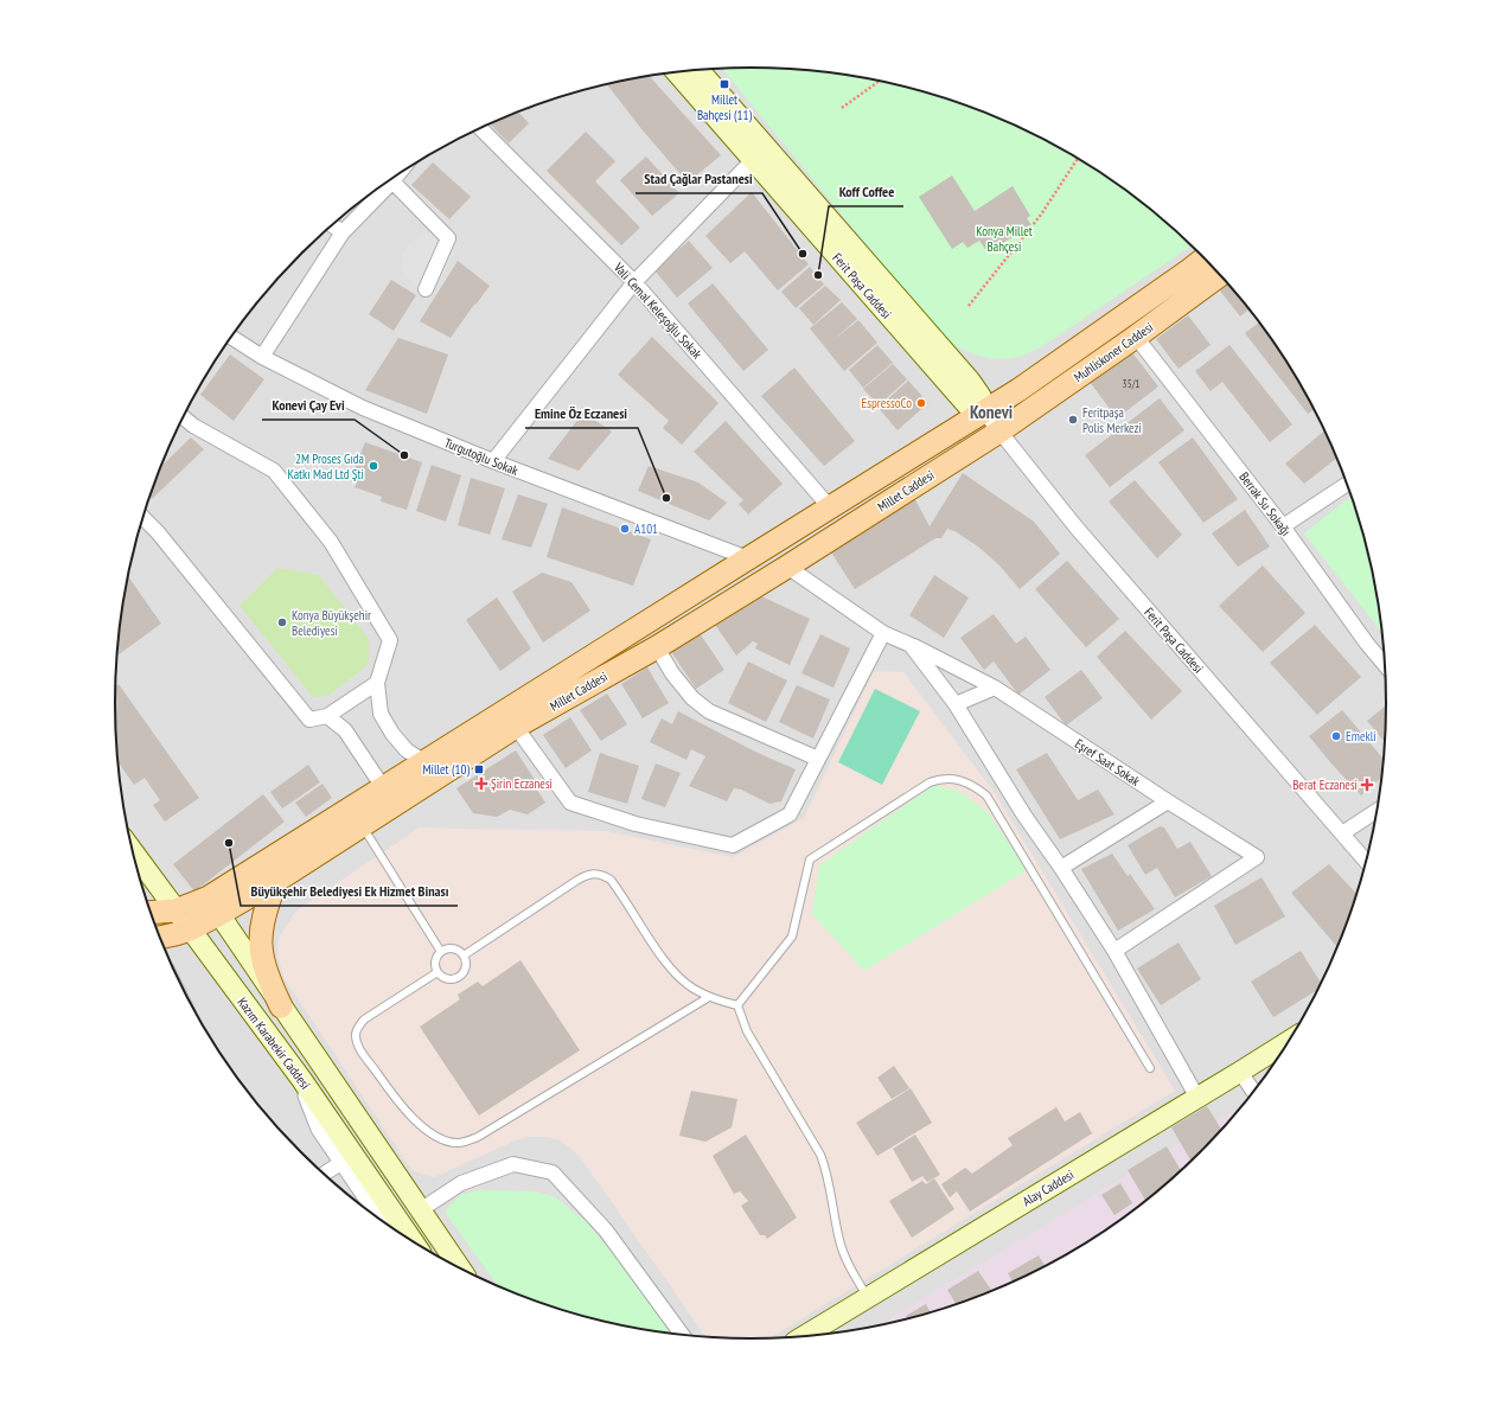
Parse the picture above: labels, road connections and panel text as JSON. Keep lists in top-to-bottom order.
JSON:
{
  "streets": {
    "main road": [
      "Ferit Paşa Caddesi",
      "Muhliskoner Caddesi",
      "Millet Caddesi",
      "Kazım Karabekir Caddesi",
      "Alay Caddesi"
    ],
    "street": [
      "Vali Cemal Keleşoğlu Sokak",
      "Turgutoğlu Sokak",
      "Berrak Su Sokağı",
      "Eşref Saat Sokak"
    ]
  },
  "crossings": [
    ["Ferit Paşa Caddesi", "Muhliskoner Caddesi"],
    ["Ferit Paşa Caddesi", "Millet Caddesi"],
    ["Vali Cemal Keleşoğlu Sokak", "Millet Caddesi"],
    ["Muhliskoner Caddesi", "Millet Caddesi"],
    ["Muhliskoner Caddesi", "Berrak Su Sokağı"],
    ["Turgutoğlu Sokak", "Millet Caddesi"],
    ["Millet Caddesi", "Eşref Saat Sokak"],
    ["Millet Caddesi", "Kazım Karabekir Caddesi"]
  ],
  "districts": ["Konevi"],
  "parks": ["Konya Millet Bahçesi"],
  "places": {
    "transit": ["Millet Bahçesi (11)", "Millet (10)"],
    "other": [
      "Stad Çağlar Pastanesi",
      "Koff Coffee",
      "EspressoCo",
      "Feritpaşa Polis Merkezi",
      "Konevi Çay Evi",
      "2M Proses Gıda Katkı Mad Ltd Şti",
      "Emine Öz Eczanesi",
      "A101",
      "Konya Büyükşehir Belediyesi",
      "Emekli",
      "Büyükşehir Belediyesi Ek Hizmet Binası"
    ],
    "health": ["Şirin Eczanesi", "Berat Eczanesi"]
  },
  "house_numbers": ["35/1"]
}
